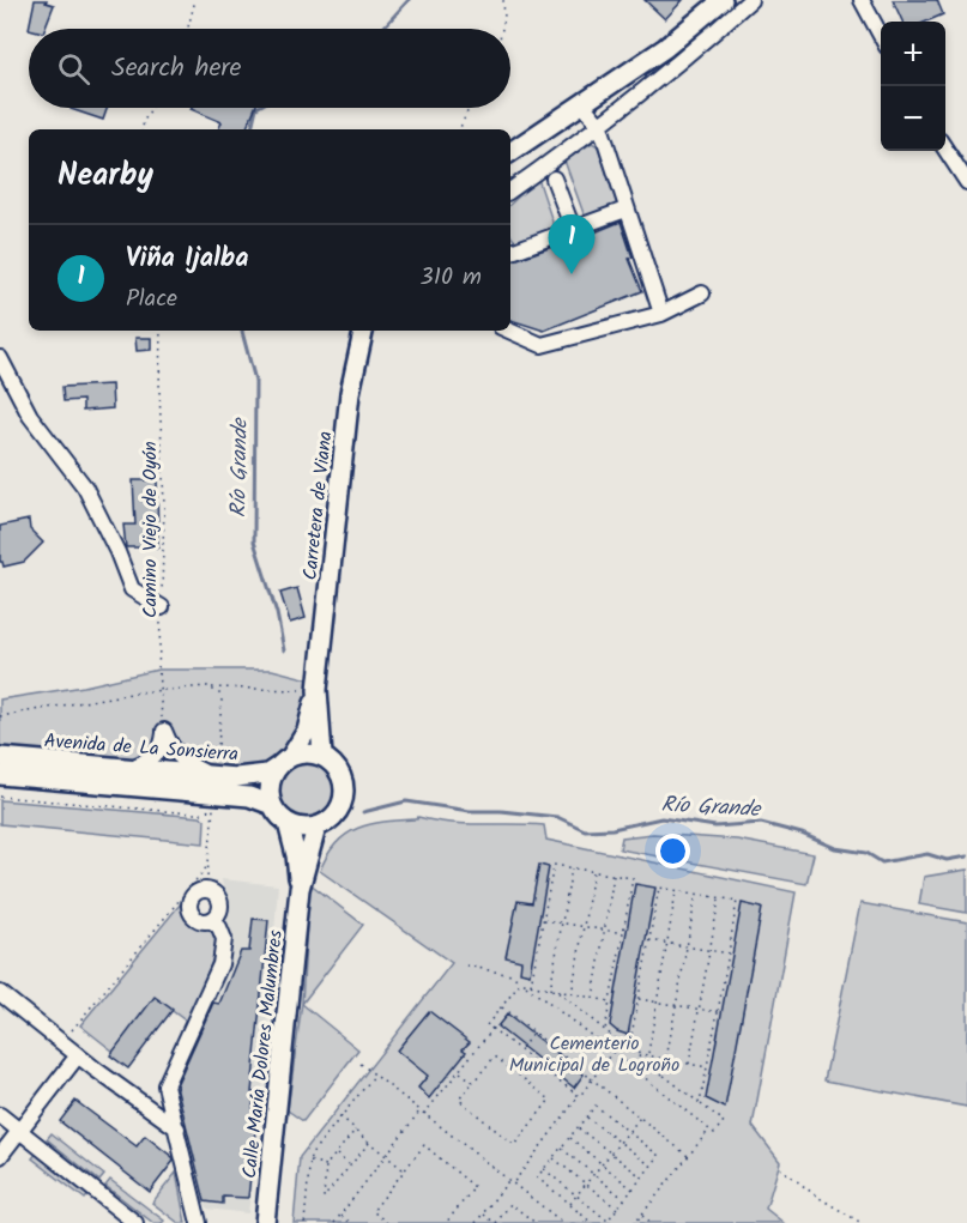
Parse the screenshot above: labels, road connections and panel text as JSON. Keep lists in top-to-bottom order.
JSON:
{
  "streets": {
    "main road": ["Carretera de Viana", "Avenida de La Sonsierra", "Calle María Dolores Malumbres"],
    "path": ["Camino Viejo de Oyón"]
  },
  "crossings": [
    ["Carretera de Viana", "Avenida de La Sonsierra"],
    ["Carretera de Viana", "Calle María Dolores Malumbres"],
    ["Avenida de La Sonsierra", "Calle María Dolores Malumbres"]
  ],
  "water": ["Río Grande"],
  "parks": ["Cementerio Municipal de Logroño"],
  "page": {
    "map_buttons": ["+", "−"],
    "search": "Search here",
    "heading": "Nearby",
    "pins": "1",
    "list": [
      {
        "mark": "1",
        "name": "Viña Ijalba",
        "note": "Place",
        "value": "310 m"
      }
    ]
  }
}
